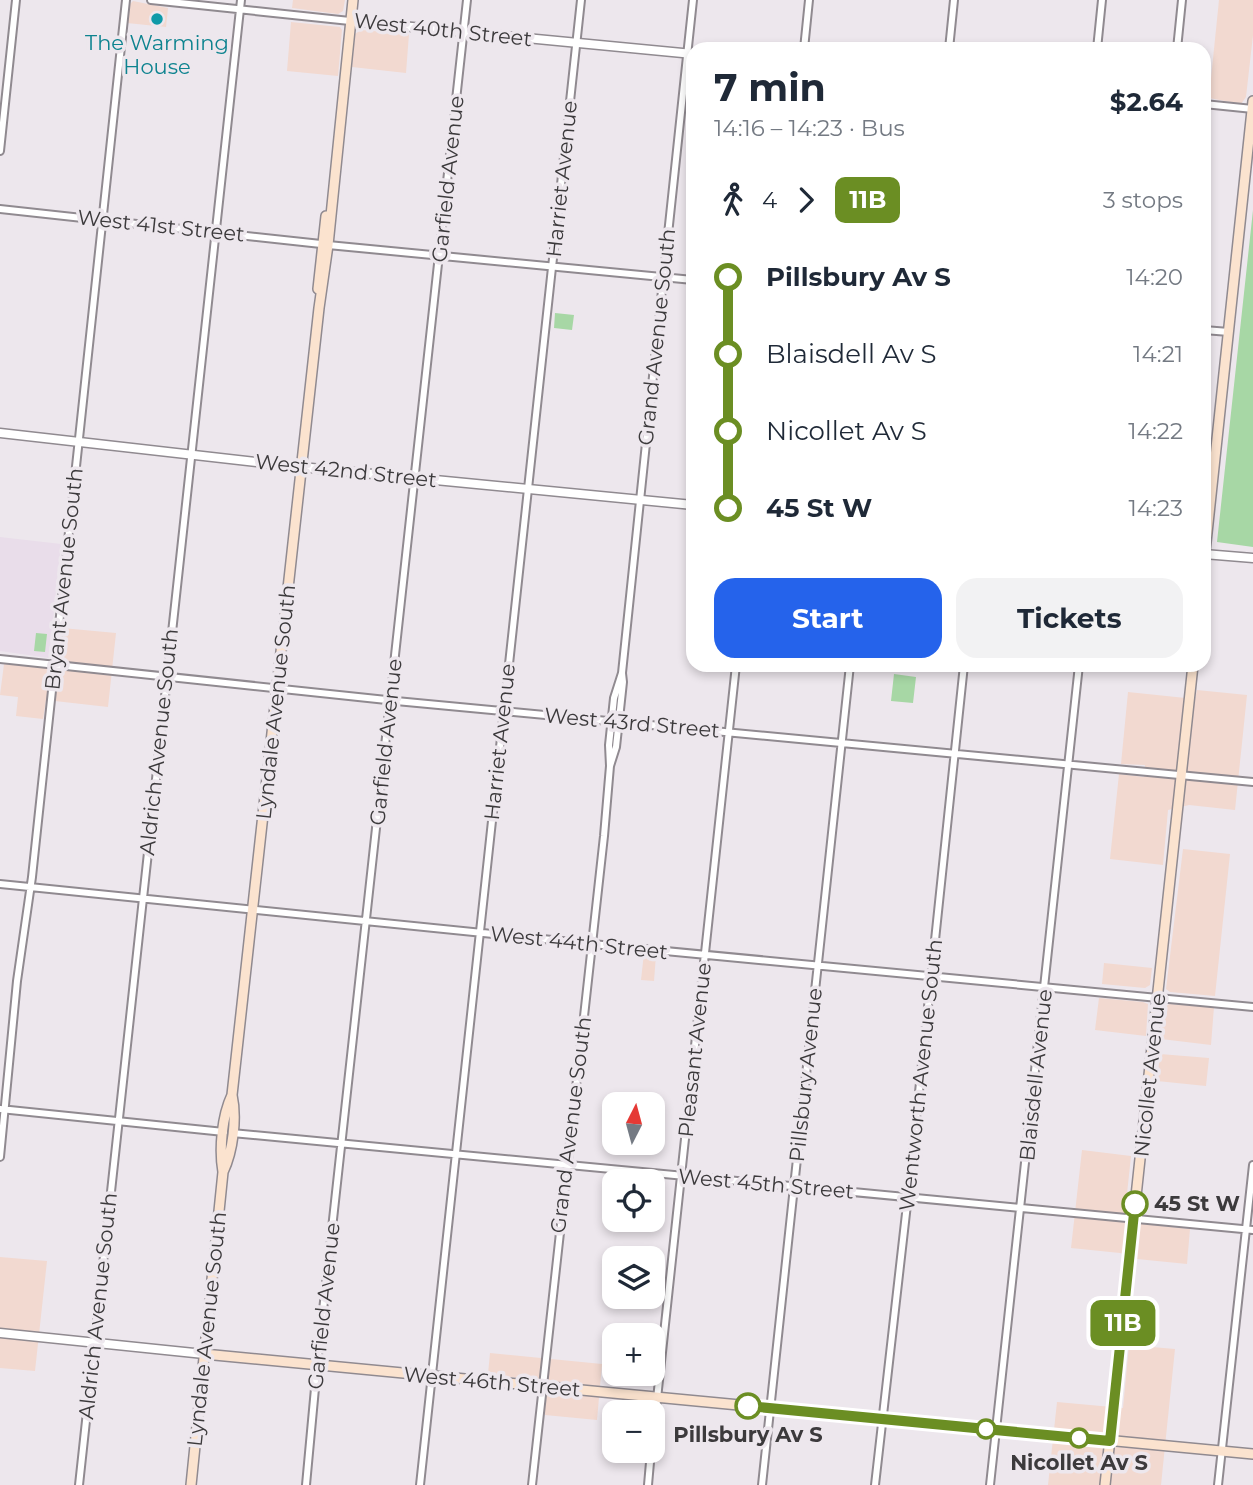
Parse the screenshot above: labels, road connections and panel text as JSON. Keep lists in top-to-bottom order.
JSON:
{
  "streets": {
    "main road": ["Lyndale Avenue South", "Nicollet Avenue", "West 46th Street"],
    "street": [
      "West 40th Street",
      "Garfield Avenue",
      "Harriet Avenue",
      "West 41st Street",
      "Grand Avenue South",
      "West 42nd Street",
      "Bryant Avenue South",
      "West 43rd Street",
      "Aldrich Avenue South",
      "West 44th Street",
      "Pleasant Avenue",
      "Pillsbury Avenue",
      "Wentworth Avenue South",
      "Blaisdell Avenue",
      "West 45th Street"
    ]
  },
  "crossings": [
    ["West 40th Street", "Garfield Avenue"],
    ["West 40th Street", "Harriet Avenue"],
    ["West 40th Street", "Lyndale Avenue South"],
    ["West 40th Street", "Aldrich Avenue South"],
    ["Garfield Avenue", "West 41st Street"],
    ["Garfield Avenue", "West 42nd Street"],
    ["Garfield Avenue", "West 43rd Street"],
    ["Garfield Avenue", "West 44th Street"],
    ["Garfield Avenue", "West 45th Street"],
    ["Garfield Avenue", "West 46th Street"],
    ["Harriet Avenue", "West 41st Street"],
    ["Harriet Avenue", "West 42nd Street"],
    ["Harriet Avenue", "West 43rd Street"],
    ["Harriet Avenue", "West 44th Street"],
    ["Harriet Avenue", "West 45th Street"],
    ["Harriet Avenue", "West 46th Street"],
    ["West 41st Street", "Grand Avenue South"],
    ["West 41st Street", "Bryant Avenue South"],
    ["West 41st Street", "Lyndale Avenue South"],
    ["West 41st Street", "Aldrich Avenue South"],
    ["Grand Avenue South", "West 42nd Street"],
    ["Grand Avenue South", "West 43rd Street"],
    ["Grand Avenue South", "West 44th Street"],
    ["Grand Avenue South", "West 45th Street"],
    ["Grand Avenue South", "West 46th Street"],
    ["West 42nd Street", "Bryant Avenue South"],
    ["West 42nd Street", "Lyndale Avenue South"],
    ["West 42nd Street", "Aldrich Avenue South"],
    ["Bryant Avenue South", "West 43rd Street"],
    ["Bryant Avenue South", "West 44th Street"],
    ["Bryant Avenue South", "West 45th Street"],
    ["Lyndale Avenue South", "West 43rd Street"],
    ["Lyndale Avenue South", "West 44th Street"],
    ["Lyndale Avenue South", "West 45th Street"],
    ["Lyndale Avenue South", "West 46th Street"],
    ["West 43rd Street", "Aldrich Avenue South"],
    ["West 43rd Street", "Pleasant Avenue"],
    ["West 43rd Street", "Pillsbury Avenue"],
    ["West 43rd Street", "Wentworth Avenue South"],
    ["West 43rd Street", "Blaisdell Avenue"],
    ["West 43rd Street", "Nicollet Avenue"],
    ["Aldrich Avenue South", "West 44th Street"],
    ["Aldrich Avenue South", "West 45th Street"],
    ["Aldrich Avenue South", "West 46th Street"],
    ["West 44th Street", "Pleasant Avenue"],
    ["West 44th Street", "Pillsbury Avenue"],
    ["West 44th Street", "Wentworth Avenue South"],
    ["West 44th Street", "Blaisdell Avenue"],
    ["West 44th Street", "Nicollet Avenue"],
    ["Pleasant Avenue", "West 45th Street"],
    ["Pleasant Avenue", "West 46th Street"],
    ["Pillsbury Avenue", "West 45th Street"],
    ["Pillsbury Avenue", "West 46th Street"],
    ["Wentworth Avenue South", "West 45th Street"],
    ["Wentworth Avenue South", "West 46th Street"],
    ["Blaisdell Avenue", "West 45th Street"],
    ["Blaisdell Avenue", "West 46th Street"],
    ["Nicollet Avenue", "West 45th Street"],
    ["Nicollet Avenue", "West 46th Street"]
  ],
  "places": [
    "The Warming House",
    "45 St W",
    "Pillsbury Av S",
    "Nicollet Av S"
  ],
  "lines": ["bus line 11B"],
  "north": "top",
  "page": {
    "on_map": "11B",
    "heading": ["7 min", "14:16 – 14:23 · Bus", "$2.64"],
    "legs": ["4", "11B", "3 stops"],
    "list": [
      {
        "name": "Pillsbury Av S",
        "value": "14:20"
      },
      {
        "name": "Blaisdell Av S",
        "value": "14:21"
      },
      {
        "name": "Nicollet Av S",
        "value": "14:22"
      },
      {
        "name": "45 St W",
        "value": "14:23"
      }
    ],
    "buttons": ["Start", "Tickets"],
    "map_buttons": ["+", "−"]
  }
}
